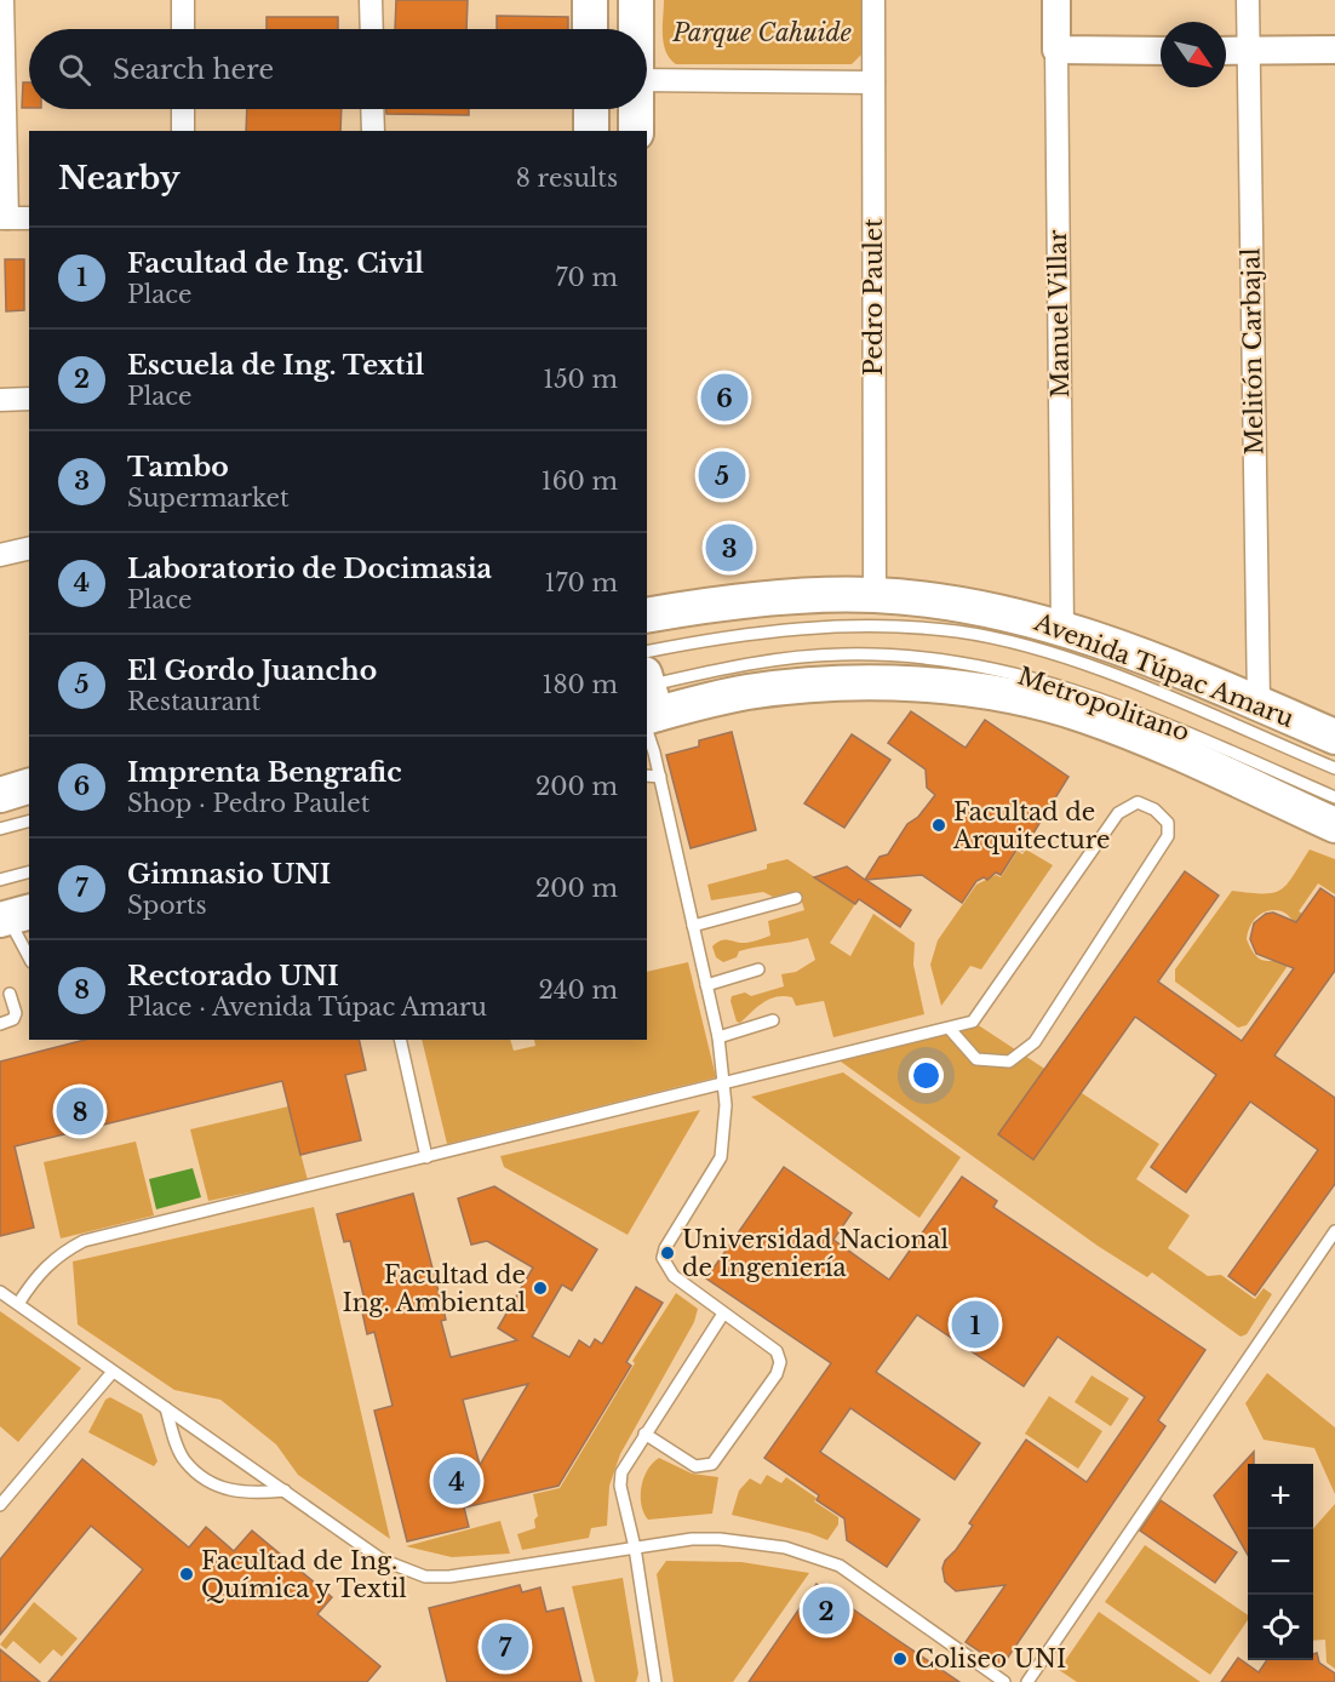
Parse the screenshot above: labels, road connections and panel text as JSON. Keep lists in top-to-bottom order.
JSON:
{
  "streets": {
    "main road": ["Avenida Túpac Amaru"],
    "street": ["Pedro Paulet", "Manuel Villar", "Melitón Carbajal"],
    "lane": ["Metropolitano"]
  },
  "crossings": [
    ["Pedro Paulet", "Avenida Túpac Amaru"],
    ["Manuel Villar", "Avenida Túpac Amaru"],
    ["Melitón Carbajal", "Avenida Túpac Amaru"]
  ],
  "parks": ["Parque Cahuide"],
  "places": [
    "Facultad de Arquitecture",
    "Universidad Nacional de Ingeniería",
    "Facultad de Ing. Ambiental",
    "Facultad de Ing. Química y Textil",
    "Coliseo UNI"
  ],
  "north": "bottom right",
  "page": {
    "search": "Search here",
    "heading": ["Nearby", "8 results"],
    "list": [
      {
        "mark": "1",
        "name": "Facultad de Ing. Civil",
        "note": "Place",
        "value": "70 m"
      },
      {
        "mark": "2",
        "name": "Escuela de Ing. Textil",
        "note": "Place",
        "value": "150 m"
      },
      {
        "mark": "3",
        "name": "Tambo",
        "note": "Supermarket",
        "value": "160 m"
      },
      {
        "mark": "4",
        "name": "Laboratorio de Docimasia",
        "note": "Place",
        "value": "170 m"
      },
      {
        "mark": "5",
        "name": "El Gordo Juancho",
        "note": "Restaurant",
        "value": "180 m"
      },
      {
        "mark": "6",
        "name": "Imprenta Bengrafic",
        "note": "Shop · Pedro Paulet",
        "value": "200 m"
      },
      {
        "mark": "7",
        "name": "Gimnasio UNI",
        "note": "Sports",
        "value": "200 m"
      },
      {
        "mark": "8",
        "name": "Rectorado UNI",
        "note": "Place · Avenida Túpac Amaru",
        "value": "240 m"
      }
    ],
    "pins": [
      "6",
      "5",
      "3",
      "8",
      "1",
      "4",
      "2",
      "7"
    ],
    "map_buttons": ["+", "−"]
  }
}
